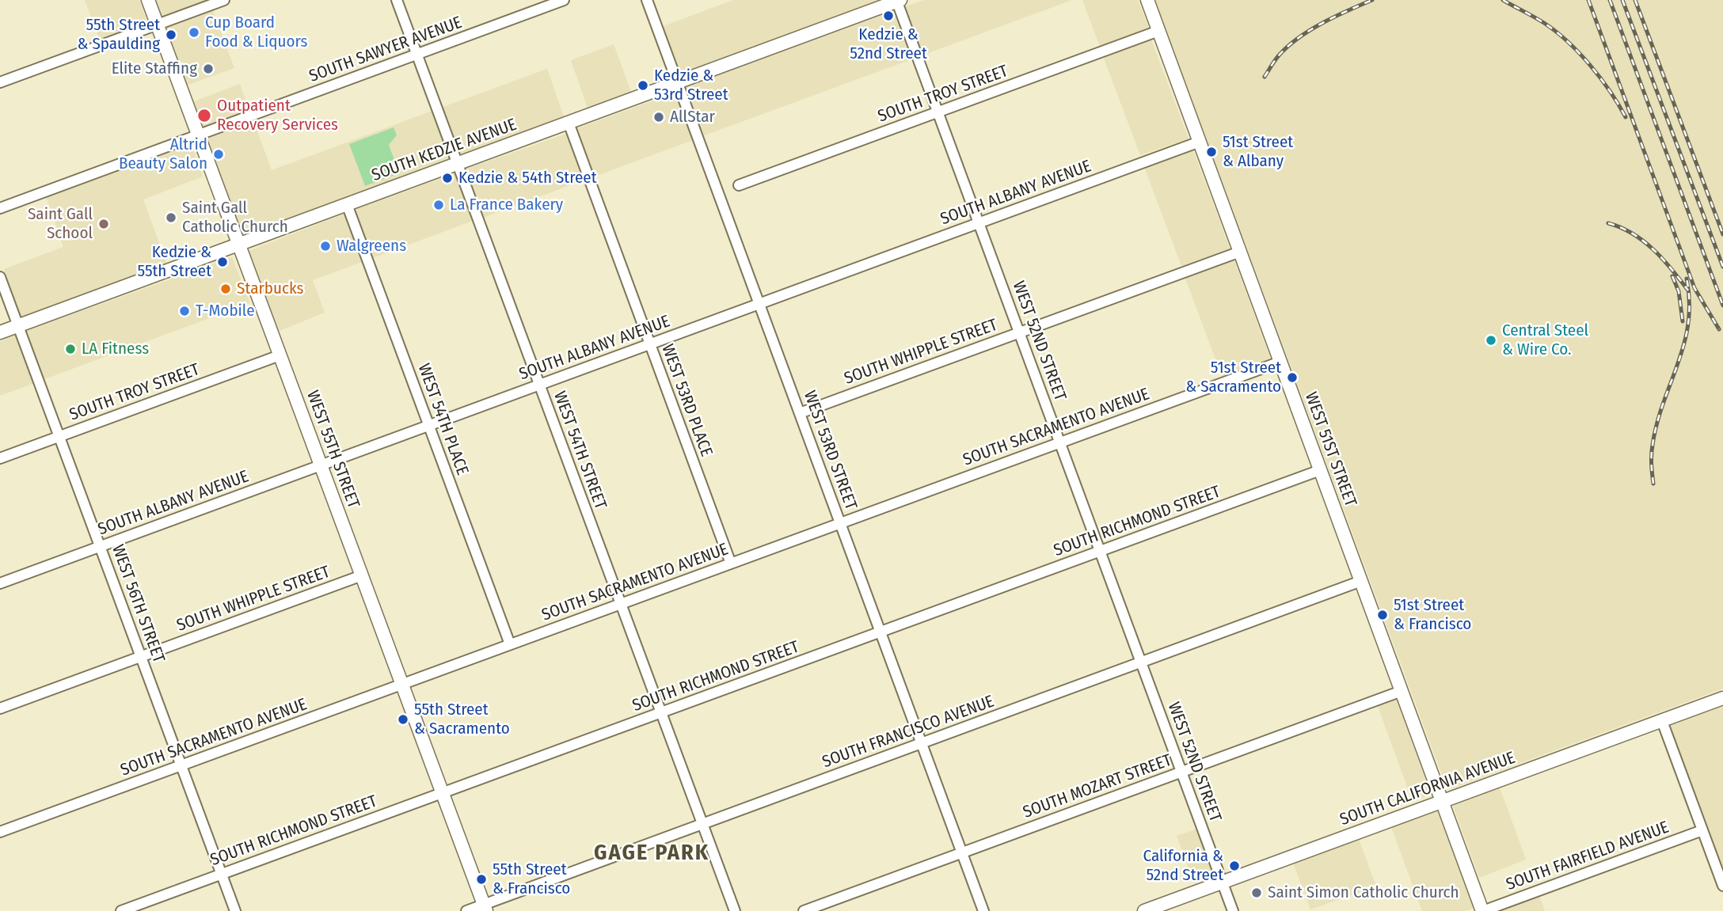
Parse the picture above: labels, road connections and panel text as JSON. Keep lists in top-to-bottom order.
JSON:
{
  "streets": {
    "main road": [
      "SOUTH KEDZIE AVENUE",
      "WEST 55TH STREET",
      "WEST 51ST STREET",
      "SOUTH CALIFORNIA AVENUE"
    ],
    "street": [
      "SOUTH SAWYER AVENUE",
      "SOUTH TROY STREET",
      "SOUTH ALBANY AVENUE",
      "WEST 52ND STREET",
      "SOUTH WHIPPLE STREET",
      "WEST 53RD PLACE",
      "WEST 54TH PLACE",
      "SOUTH SACRAMENTO AVENUE",
      "WEST 54TH STREET",
      "WEST 53RD STREET",
      "SOUTH RICHMOND STREET",
      "WEST 56TH STREET",
      "SOUTH FRANCISCO AVENUE",
      "SOUTH MOZART STREET",
      "SOUTH FAIRFIELD AVENUE"
    ]
  },
  "crossings": [
    ["SOUTH SAWYER AVENUE", "WEST 55TH STREET"],
    ["SOUTH SAWYER AVENUE", "WEST 54TH STREET"],
    ["SOUTH TROY STREET", "WEST 52ND STREET"],
    ["SOUTH TROY STREET", "WEST 55TH STREET"],
    ["SOUTH TROY STREET", "WEST 51ST STREET"],
    ["SOUTH TROY STREET", "WEST 56TH STREET"],
    ["SOUTH KEDZIE AVENUE", "WEST 52ND STREET"],
    ["SOUTH KEDZIE AVENUE", "WEST 53RD PLACE"],
    ["SOUTH KEDZIE AVENUE", "WEST 54TH PLACE"],
    ["SOUTH KEDZIE AVENUE", "WEST 55TH STREET"],
    ["SOUTH KEDZIE AVENUE", "WEST 54TH STREET"],
    ["SOUTH KEDZIE AVENUE", "WEST 53RD STREET"],
    ["SOUTH KEDZIE AVENUE", "WEST 56TH STREET"],
    ["SOUTH ALBANY AVENUE", "WEST 52ND STREET"],
    ["SOUTH ALBANY AVENUE", "WEST 53RD PLACE"],
    ["SOUTH ALBANY AVENUE", "WEST 54TH PLACE"],
    ["SOUTH ALBANY AVENUE", "WEST 55TH STREET"],
    ["SOUTH ALBANY AVENUE", "WEST 51ST STREET"],
    ["SOUTH ALBANY AVENUE", "WEST 54TH STREET"],
    ["SOUTH ALBANY AVENUE", "WEST 53RD STREET"],
    ["SOUTH ALBANY AVENUE", "WEST 56TH STREET"],
    ["WEST 52ND STREET", "SOUTH WHIPPLE STREET"],
    ["WEST 52ND STREET", "SOUTH SACRAMENTO AVENUE"],
    ["WEST 52ND STREET", "SOUTH RICHMOND STREET"],
    ["WEST 52ND STREET", "SOUTH FRANCISCO AVENUE"],
    ["WEST 52ND STREET", "SOUTH MOZART STREET"],
    ["WEST 52ND STREET", "SOUTH CALIFORNIA AVENUE"],
    ["SOUTH WHIPPLE STREET", "WEST 55TH STREET"],
    ["SOUTH WHIPPLE STREET", "WEST 51ST STREET"],
    ["SOUTH WHIPPLE STREET", "WEST 53RD STREET"],
    ["SOUTH WHIPPLE STREET", "WEST 56TH STREET"],
    ["WEST 53RD PLACE", "SOUTH SACRAMENTO AVENUE"],
    ["WEST 54TH PLACE", "SOUTH SACRAMENTO AVENUE"],
    ["SOUTH SACRAMENTO AVENUE", "WEST 55TH STREET"],
    ["SOUTH SACRAMENTO AVENUE", "WEST 51ST STREET"],
    ["SOUTH SACRAMENTO AVENUE", "WEST 54TH STREET"],
    ["SOUTH SACRAMENTO AVENUE", "WEST 53RD STREET"],
    ["SOUTH SACRAMENTO AVENUE", "WEST 56TH STREET"],
    ["WEST 55TH STREET", "SOUTH RICHMOND STREET"],
    ["WEST 55TH STREET", "SOUTH FRANCISCO AVENUE"],
    ["WEST 51ST STREET", "SOUTH RICHMOND STREET"],
    ["WEST 51ST STREET", "SOUTH FRANCISCO AVENUE"],
    ["WEST 51ST STREET", "SOUTH MOZART STREET"],
    ["WEST 51ST STREET", "SOUTH CALIFORNIA AVENUE"],
    ["WEST 51ST STREET", "SOUTH FAIRFIELD AVENUE"],
    ["WEST 54TH STREET", "SOUTH RICHMOND STREET"],
    ["WEST 54TH STREET", "SOUTH FRANCISCO AVENUE"],
    ["WEST 53RD STREET", "SOUTH RICHMOND STREET"],
    ["WEST 53RD STREET", "SOUTH FRANCISCO AVENUE"],
    ["WEST 53RD STREET", "SOUTH MOZART STREET"],
    ["SOUTH RICHMOND STREET", "WEST 56TH STREET"]
  ],
  "districts": ["GAGE PARK"],
  "places": [
    "Kedzie & 52nd Street",
    "Cup Board Food & Liquors",
    "55th Street & Spaulding",
    "Elite Staffing",
    "Kedzie & 53rd Street",
    "Outpatient Recovery Services",
    "AllStar",
    "51st Street & Albany",
    "Altrid Beauty Salon",
    "Kedzie & 54th Street",
    "La France Bakery",
    "Saint Gall Catholic Church",
    "Saint Gall School",
    "Walgreens",
    "Kedzie & 55th Street",
    "Starbucks",
    "T-Mobile",
    "Central Steel & Wire Co.",
    "LA Fitness",
    "51st Street & Sacramento",
    "51st Street & Francisco",
    "55th Street & Sacramento",
    "California & 52nd Street",
    "55th Street & Francisco",
    "Saint Simon Catholic Church"
  ]
}
